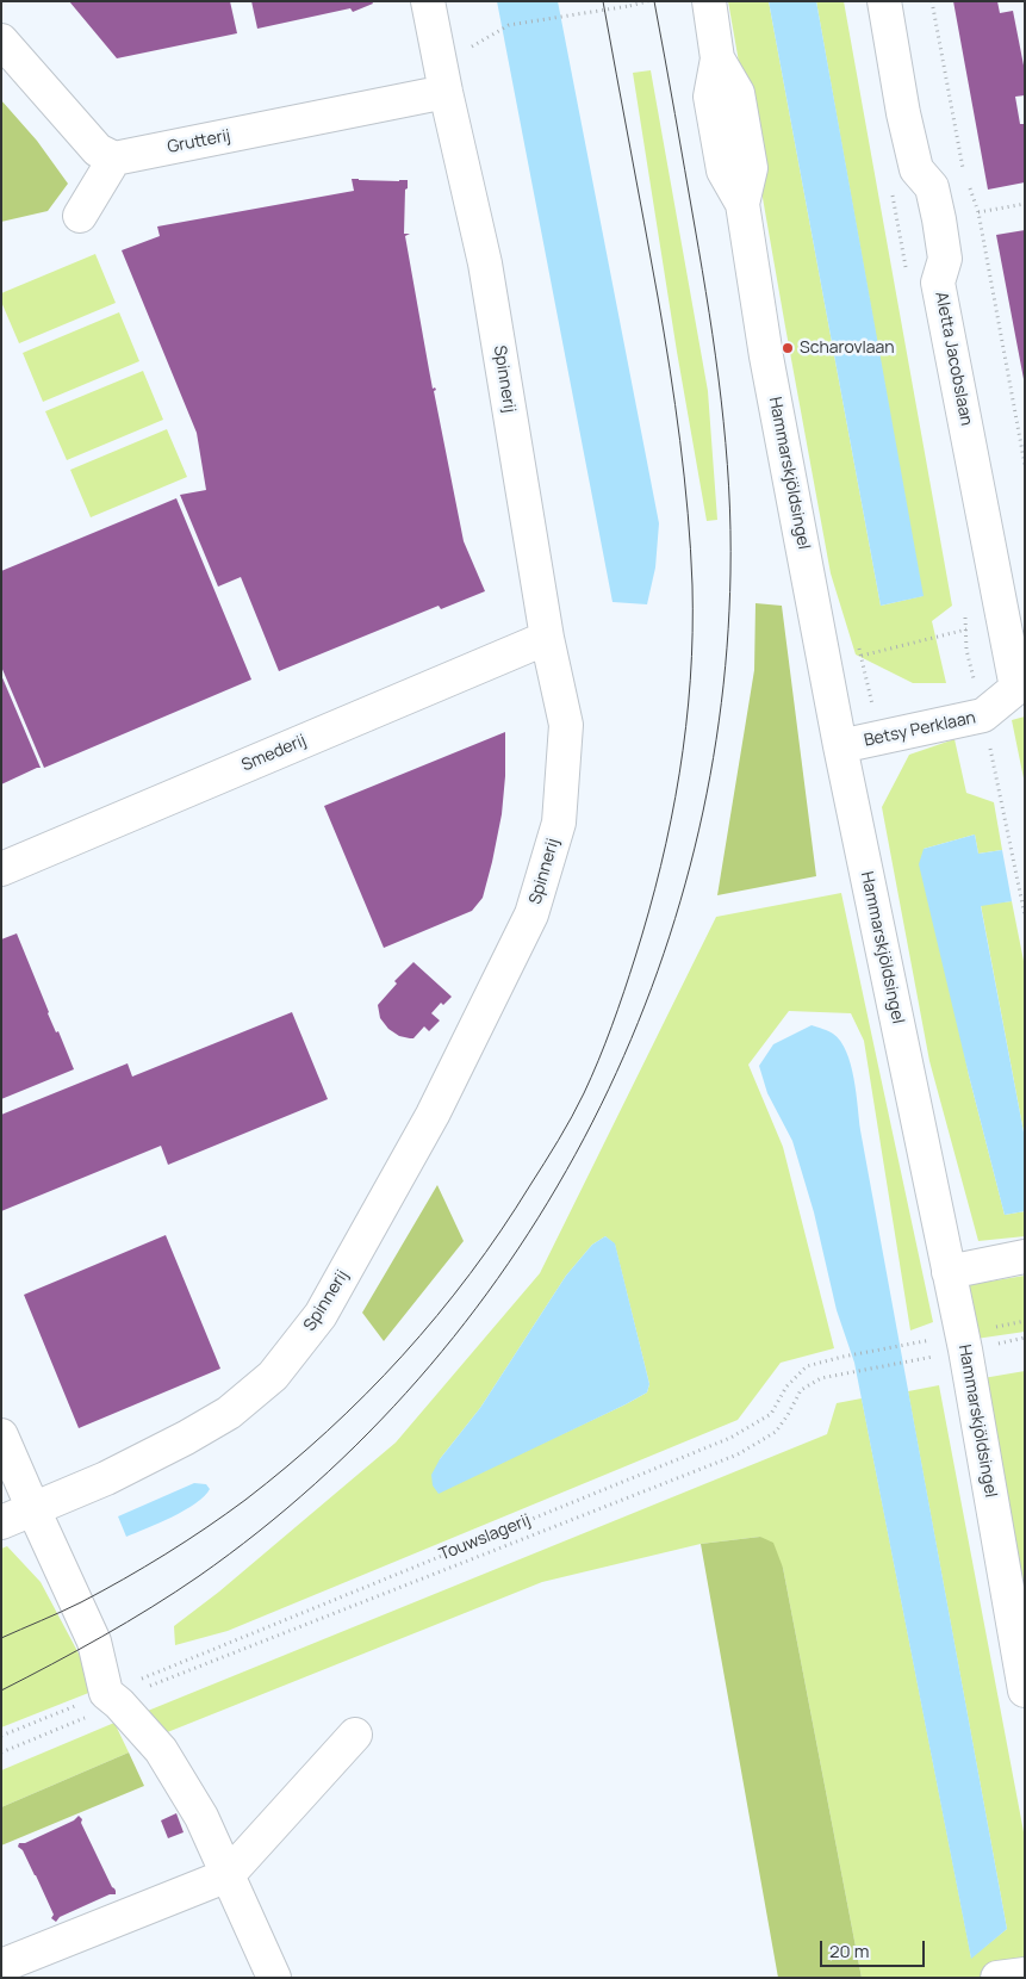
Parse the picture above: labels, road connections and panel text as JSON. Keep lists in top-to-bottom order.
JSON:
{
  "streets": {
    "street": [
      "Grutterij",
      "Aletta Jacobslaan",
      "Spinnerij",
      "Hammarskjöldsingel",
      "Betsy Perklaan",
      "Smederij"
    ],
    "path": ["Touwslagerij"]
  },
  "crossings": [
    ["Grutterij", "Spinnerij"],
    ["Aletta Jacobslaan", "Betsy Perklaan"],
    ["Spinnerij", "Smederij"],
    ["Hammarskjöldsingel", "Betsy Perklaan"]
  ],
  "places": ["Scharovlaan"],
  "scale_bar": "20 m"
}
